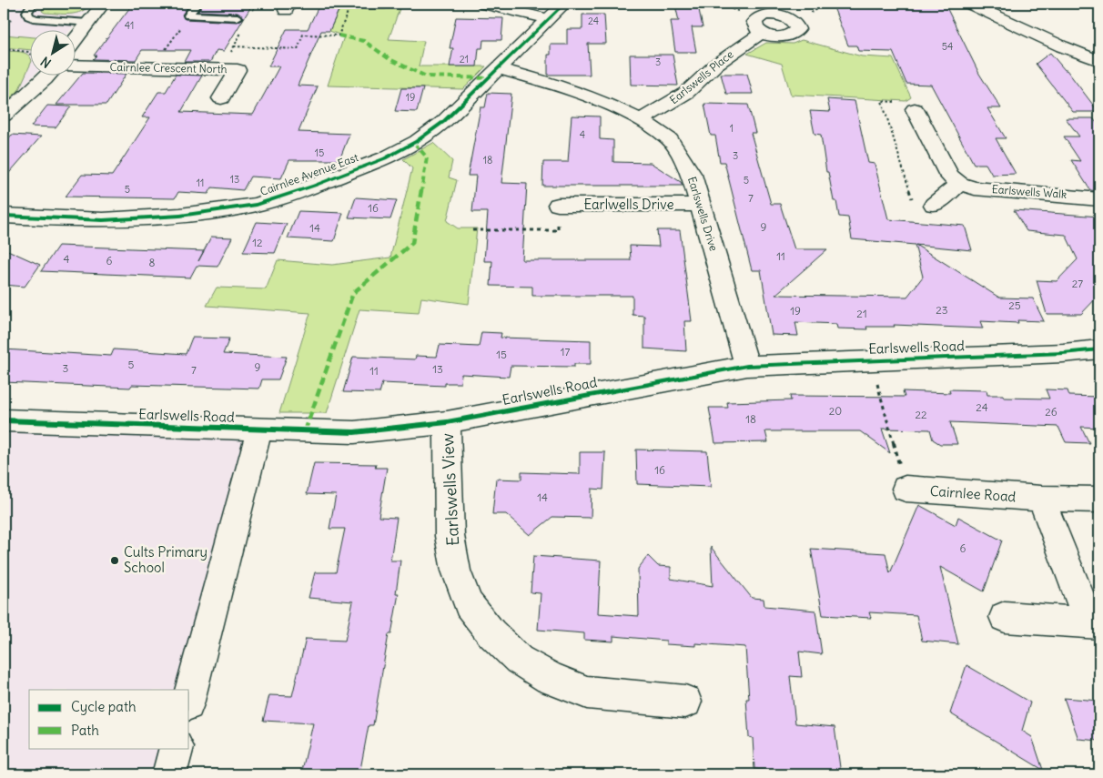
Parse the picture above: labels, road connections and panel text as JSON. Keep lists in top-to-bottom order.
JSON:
{
  "streets": {
    "street": [
      "Cairnlee Crescent North",
      "Earlswells Place",
      "Cairnlee Avenue East",
      "Earlswells Walk",
      "Earlwells Drive",
      "Earlswells Drive",
      "Earlswells Road",
      "Earlswells View",
      "Cairnlee Road"
    ]
  },
  "crossings": [
    ["Earlswells Place", "Earlswells Drive"],
    ["Cairnlee Avenue East", "Earlswells Drive"],
    ["Earlwells Drive", "Earlswells Drive"],
    ["Earlswells Drive", "Earlswells Road"],
    ["Earlswells Road", "Earlswells View"]
  ],
  "places": ["Cults Primary School"],
  "house_numbers": [
    "24",
    "41",
    "54",
    "21",
    "3",
    "19",
    "1",
    "4",
    "15",
    "3",
    "18",
    "13",
    "5",
    "11",
    "5",
    "7",
    "16",
    "9",
    "14",
    "12",
    "11",
    "4",
    "6",
    "8",
    "27",
    "25",
    "23",
    "19",
    "21",
    "17",
    "15",
    "5",
    "9",
    "3",
    "13",
    "7",
    "11",
    "24",
    "20",
    "26",
    "22",
    "18",
    "16",
    "14",
    "6"
  ],
  "legend": ["Cycle path", "Path"],
  "north": "bottom left"
}
